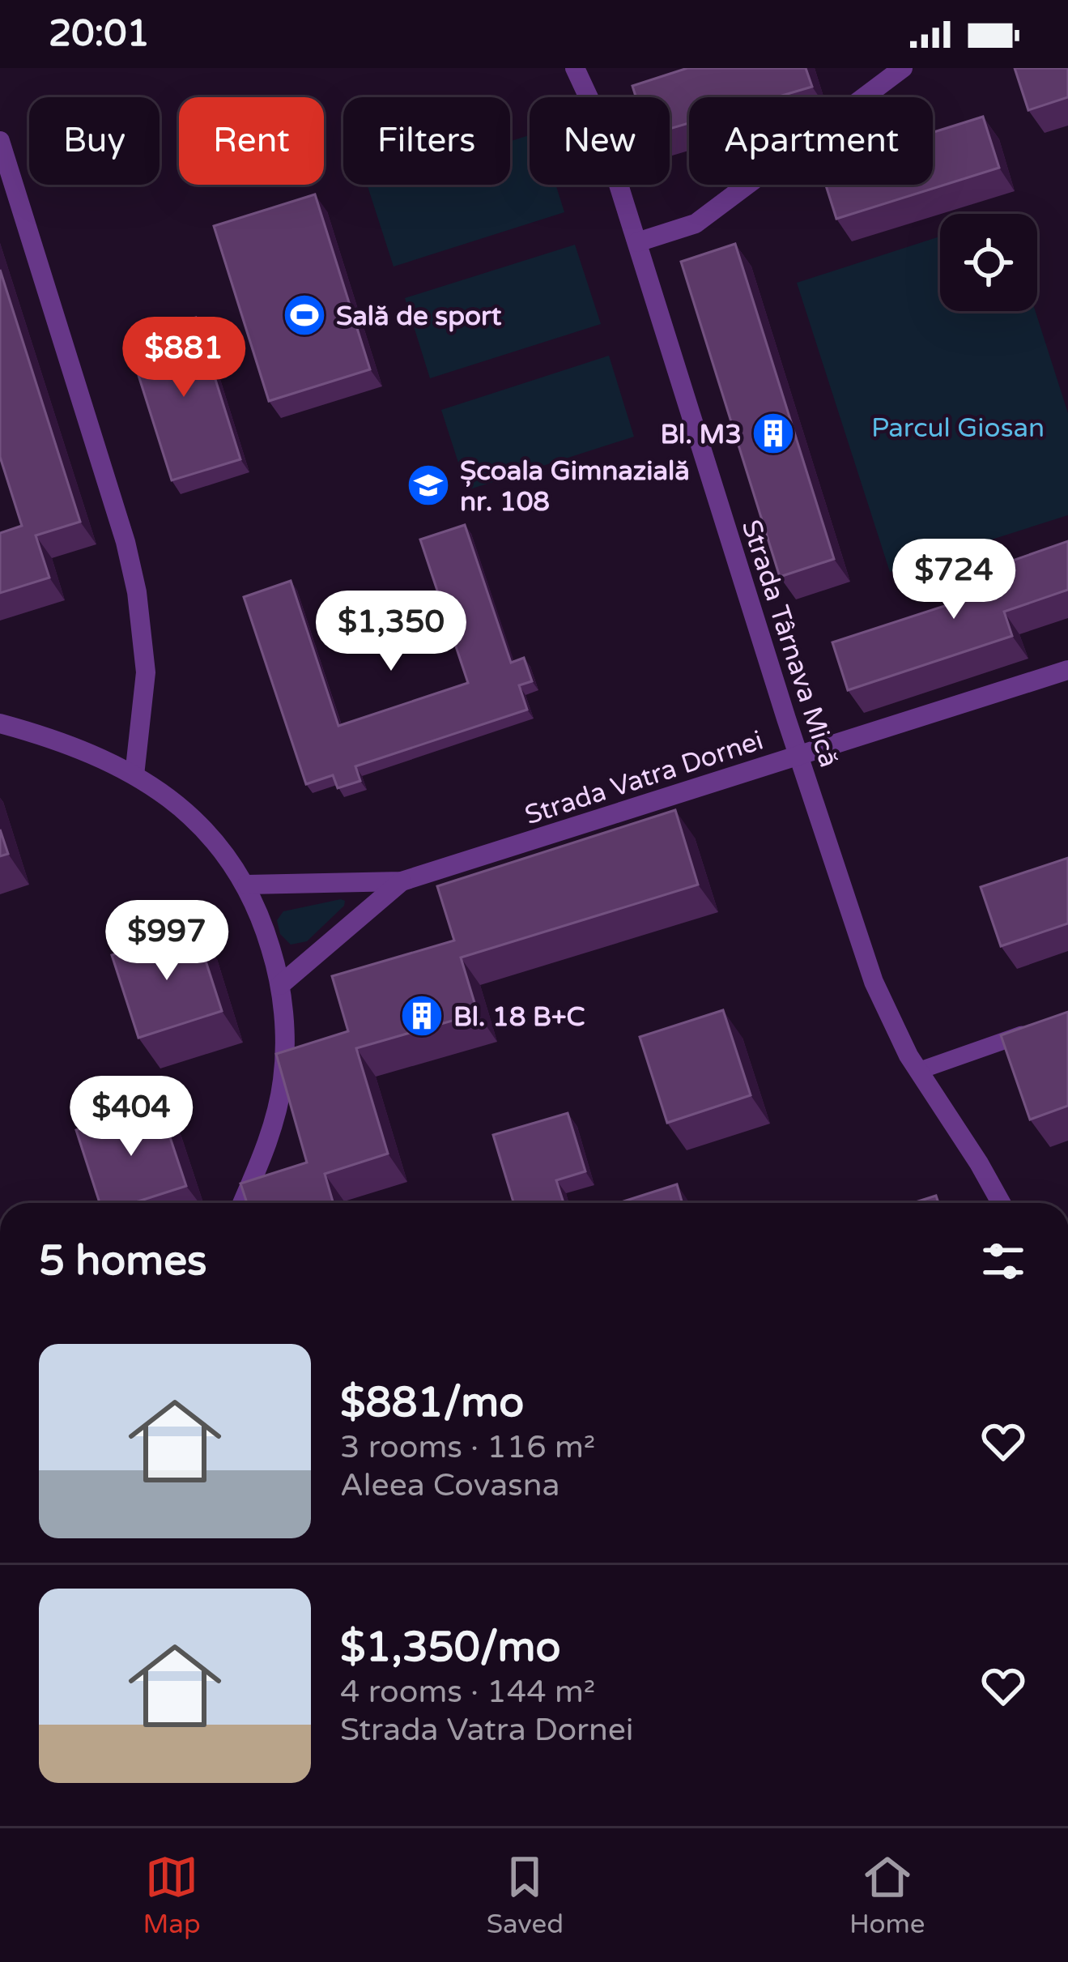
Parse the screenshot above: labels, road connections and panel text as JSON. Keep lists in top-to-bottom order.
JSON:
{
  "streets": {
    "street": ["Strada Târnava Mică", "Strada Vatra Dornei"]
  },
  "crossings": [
    ["Strada Târnava Mică", "Strada Vatra Dornei"]
  ],
  "parks": ["Parcul Giosan"],
  "places": {
    "sports": ["Sală de sport"],
    "building": ["Bl. M3", "Bl. 18 B+C"],
    "school or university": ["Școala Gimnazială nr. 108"]
  },
  "page": {
    "status": "20:01",
    "chip": [
      "Buy",
      "Rent",
      "Filters",
      "New",
      "Apartment"
    ],
    "price": [
      "$881",
      "$724",
      "$1,350",
      "$997",
      "$404"
    ],
    "heading": "5 homes",
    "list": [
      {
        "name": "$881/mo",
        "note": "3 rooms · 116 m² · Aleea Covasna"
      },
      {
        "name": "$1,350/mo",
        "note": "4 rooms · 144 m² · Strada Vatra Dornei"
      }
    ],
    "tabs": ["Map", "Saved", "Home"]
  }
}
